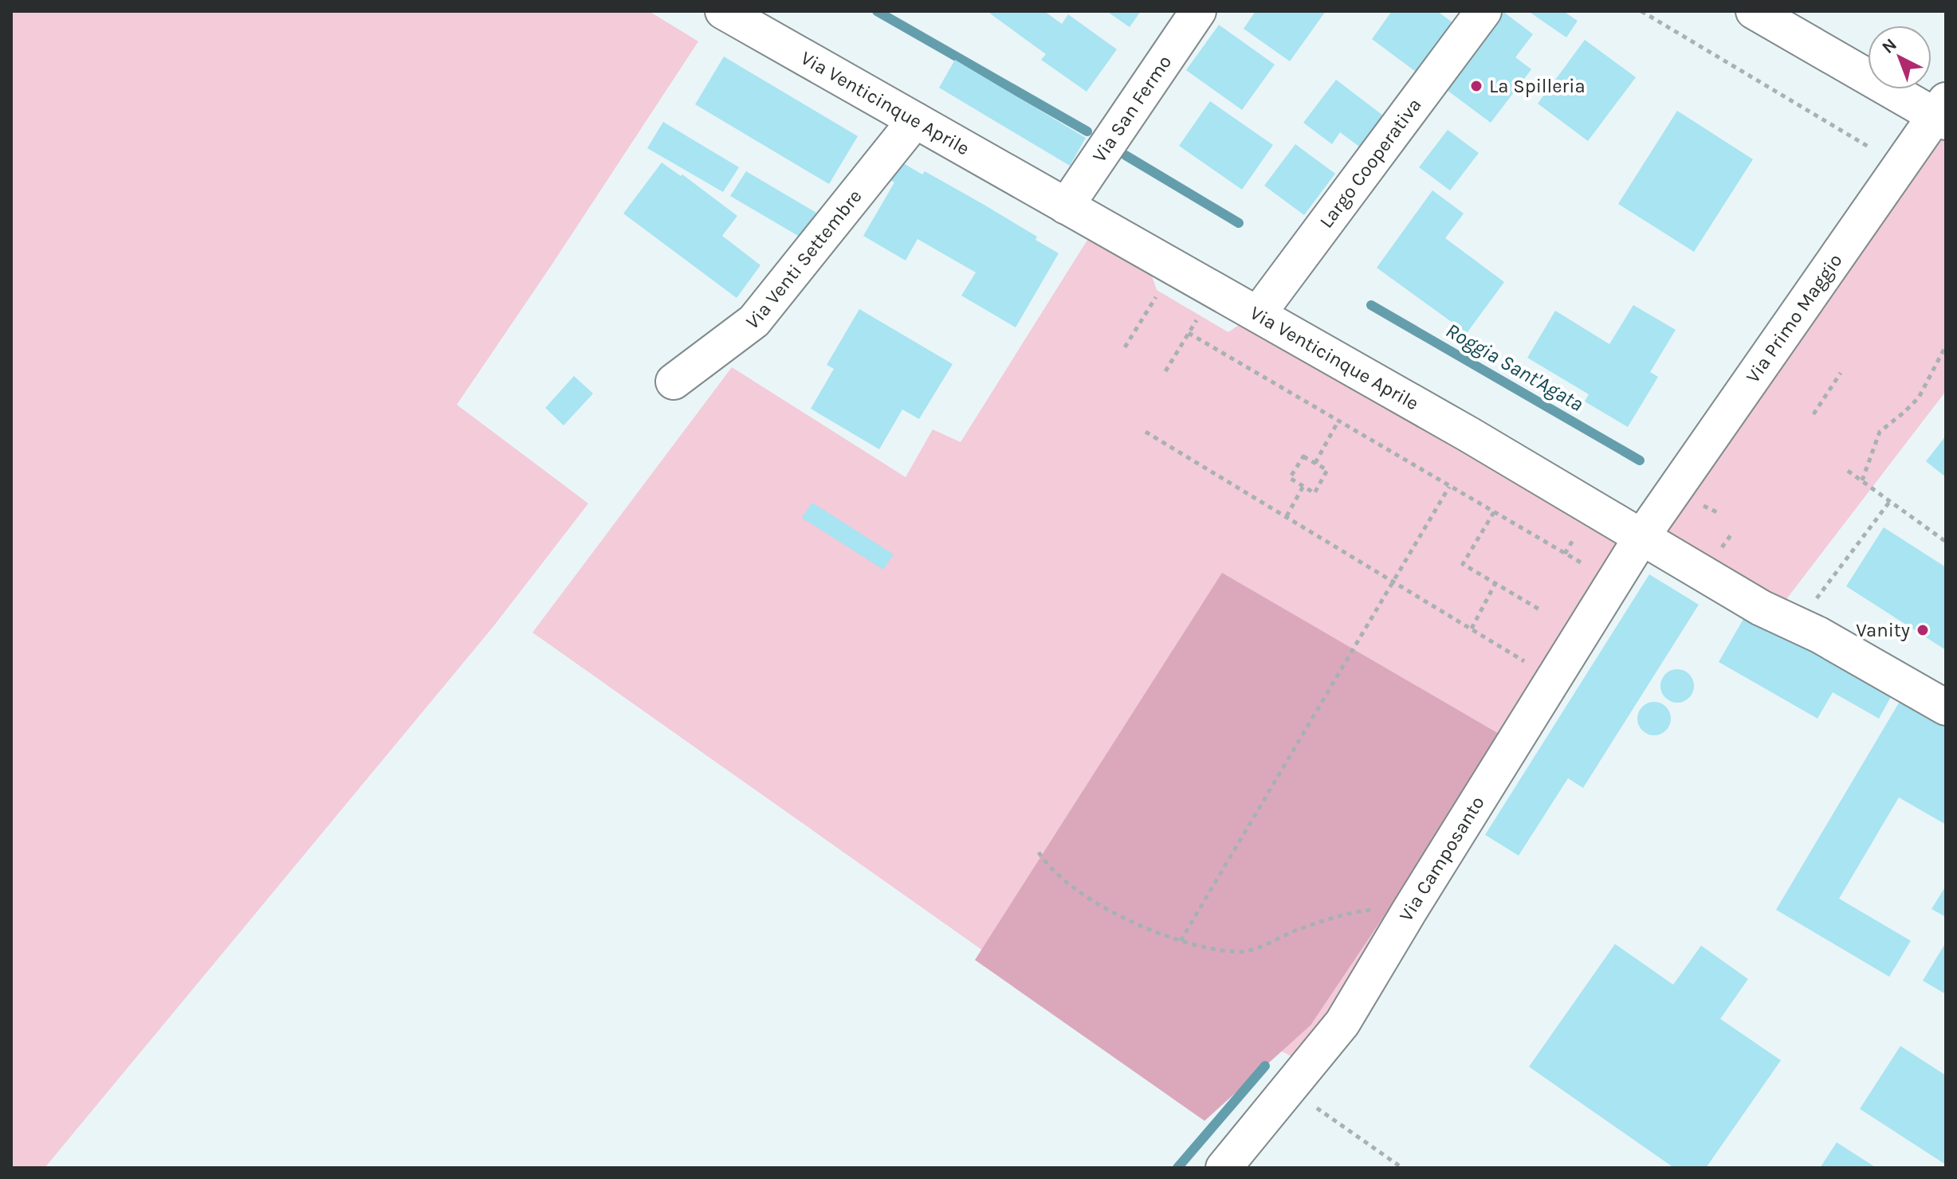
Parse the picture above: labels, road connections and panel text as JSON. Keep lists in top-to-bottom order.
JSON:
{
  "streets": {
    "street": [
      "Via Venticinque Aprile",
      "Via San Fermo",
      "Largo Cooperativa",
      "Via Venti Settembre",
      "Via Primo Maggio",
      "Via Camposanto"
    ]
  },
  "crossings": [
    ["Via Venticinque Aprile", "Via San Fermo"],
    ["Via Venticinque Aprile", "Largo Cooperativa"],
    ["Via Venticinque Aprile", "Via Venti Settembre"],
    ["Via Venticinque Aprile", "Via Primo Maggio"],
    ["Via Venticinque Aprile", "Via Camposanto"],
    ["Via Primo Maggio", "Via Camposanto"]
  ],
  "water": ["Roggia Sant'Agata"],
  "places": ["La Spilleria", "Vanity"],
  "north": "top left"
}
